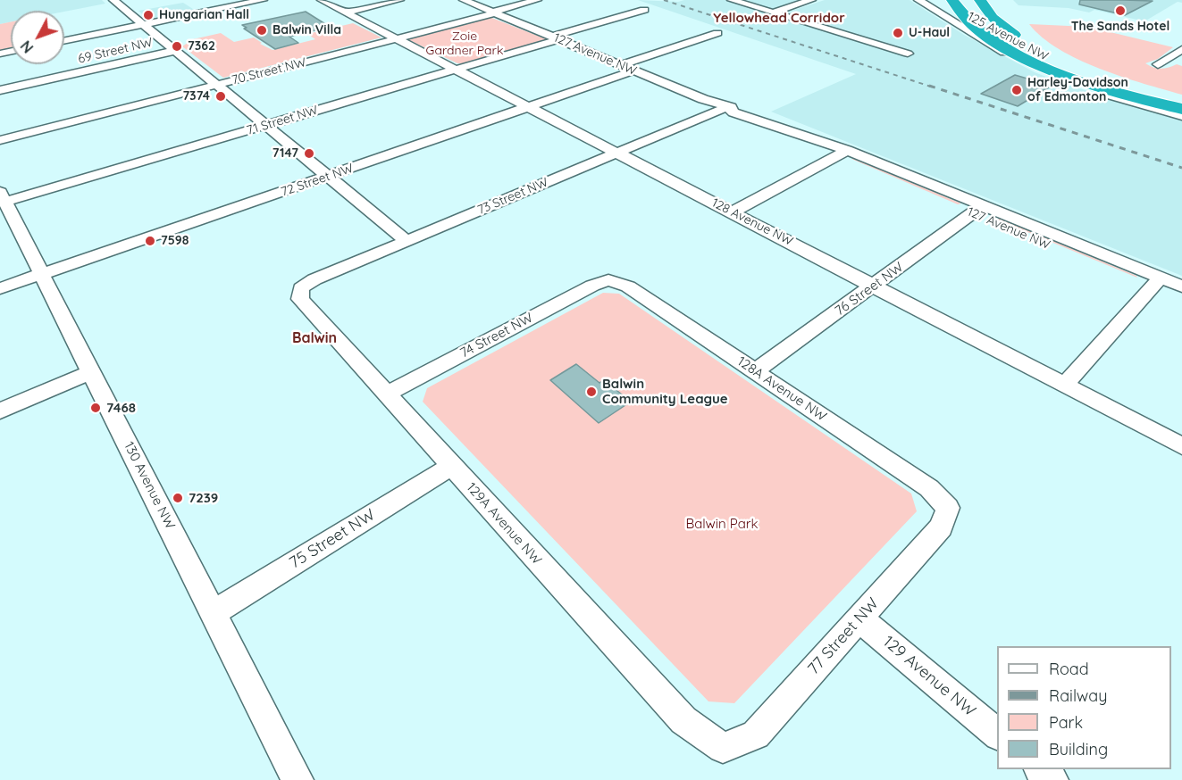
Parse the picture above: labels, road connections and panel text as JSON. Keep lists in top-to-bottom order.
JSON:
{
  "streets": {
    "street": [
      "125 Avenue NW",
      "69 Street NW",
      "127 Avenue NW",
      "70 Street NW",
      "71 Street NW",
      "72 Street NW",
      "73 Street NW",
      "128 Avenue NW",
      "76 Street NW",
      "74 Street NW",
      "128A Avenue NW",
      "130 Avenue NW",
      "129A Avenue NW",
      "75 Street NW",
      "77 Street NW",
      "129 Avenue NW"
    ]
  },
  "crossings": [
    ["127 Avenue NW", "70 Street NW"],
    ["127 Avenue NW", "71 Street NW"],
    ["127 Avenue NW", "72 Street NW"],
    ["127 Avenue NW", "73 Street NW"],
    ["127 Avenue NW", "76 Street NW"],
    ["70 Street NW", "128 Avenue NW"],
    ["71 Street NW", "128 Avenue NW"],
    ["71 Street NW", "130 Avenue NW"],
    ["72 Street NW", "128 Avenue NW"],
    ["72 Street NW", "130 Avenue NW"],
    ["73 Street NW", "128 Avenue NW"],
    ["73 Street NW", "129A Avenue NW"],
    ["128 Avenue NW", "76 Street NW"],
    ["76 Street NW", "128A Avenue NW"],
    ["74 Street NW", "128A Avenue NW"],
    ["74 Street NW", "129A Avenue NW"],
    ["128A Avenue NW", "77 Street NW"],
    ["130 Avenue NW", "75 Street NW"],
    ["129A Avenue NW", "75 Street NW"],
    ["129A Avenue NW", "77 Street NW"],
    ["77 Street NW", "129 Avenue NW"]
  ],
  "districts": ["Yellowhead Corridor", "Balwin"],
  "parks": ["Zoie Gardner Park", "Balwin Park"],
  "places": [
    "The Sands Hotel",
    "Hungarian Hall",
    "Balwin Villa",
    "U-Haul",
    "7362",
    "Harley-Davidson of Edmonton",
    "7374",
    "7147",
    "7598",
    "Balwin Community League",
    "7468",
    "7239"
  ],
  "legend": [
    "Road",
    "Railway",
    "Park",
    "Building"
  ],
  "north": "bottom left"
}
